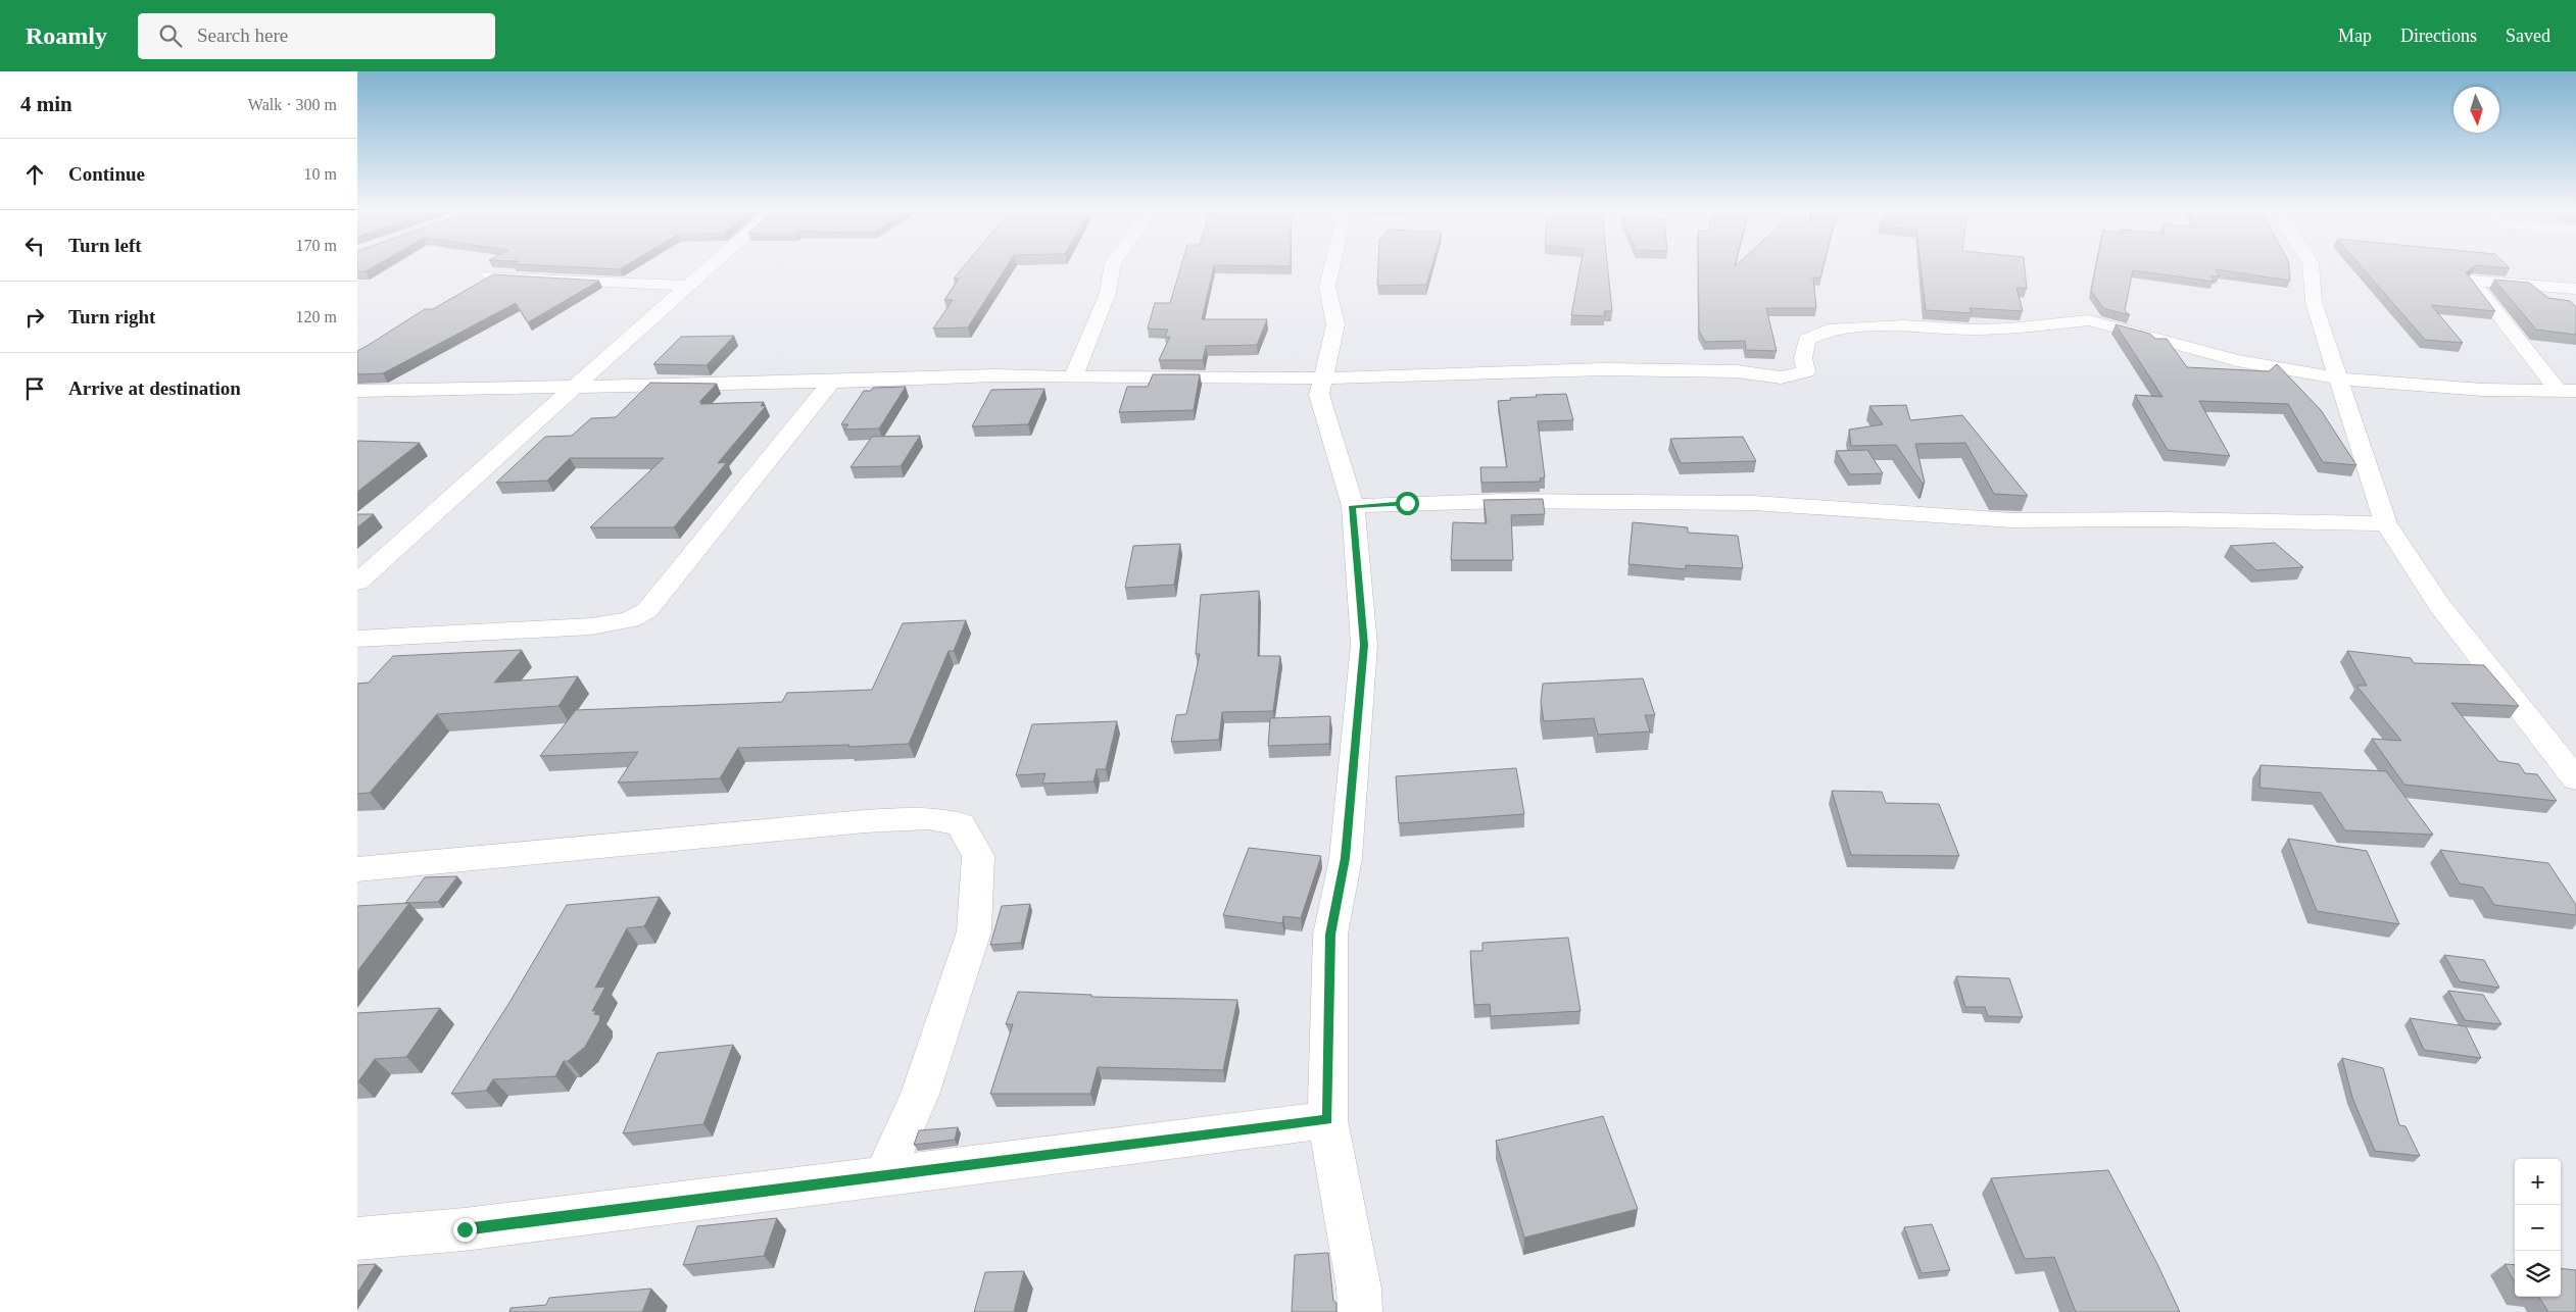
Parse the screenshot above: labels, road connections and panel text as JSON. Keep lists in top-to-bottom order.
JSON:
{
  "north": "bottom",
  "page": {
    "header": "Roamly",
    "search": "Search here",
    "nav": ["Map", "Directions", "Saved"],
    "heading": ["4 min", "Walk · 300 m"],
    "list": [
      ["Continue", "10 m"],
      ["Turn left", "170 m"],
      ["Turn right", "120 m"],
      "Arrive at destination"
    ],
    "map_buttons": ["+", "−"]
  }
}
